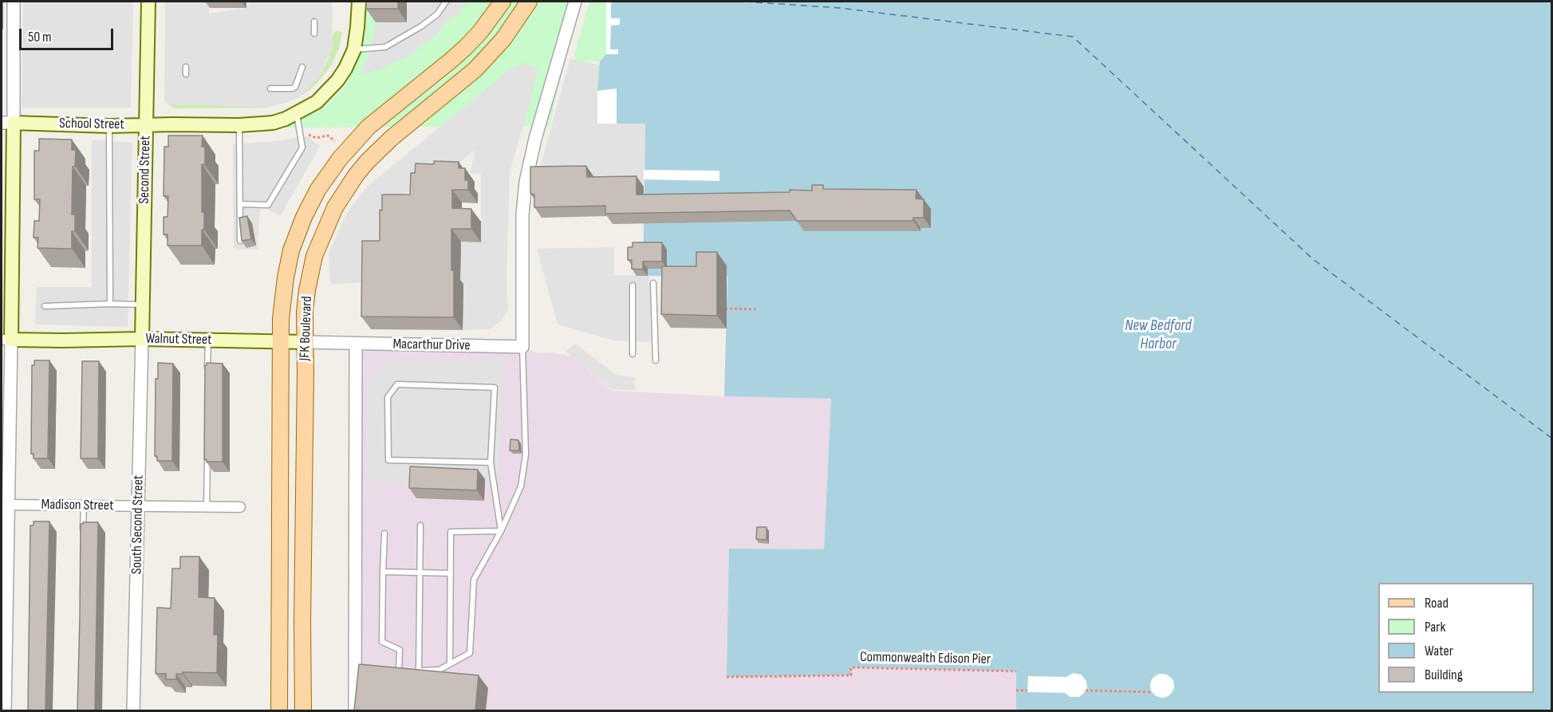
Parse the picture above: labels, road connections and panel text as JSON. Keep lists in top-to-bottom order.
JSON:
{
  "streets": {
    "main road": [
      "School Street",
      "Second Street",
      "JFK Boulevard",
      "Walnut Street"
    ],
    "street": ["Macarthur Drive", "Madison Street", "South Second Street"],
    "path": ["Commonwealth Edison Pier"]
  },
  "crossings": [
    ["School Street", "Second Street"],
    ["Second Street", "Walnut Street"],
    ["Second Street", "South Second Street"],
    ["JFK Boulevard", "Walnut Street"],
    ["Walnut Street", "Macarthur Drive"],
    ["Walnut Street", "South Second Street"],
    ["Madison Street", "South Second Street"]
  ],
  "water": ["New Bedford Harbor"],
  "legend": [
    "Road",
    "Park",
    "Water",
    "Building"
  ],
  "scale_bar": "50 m"
}
